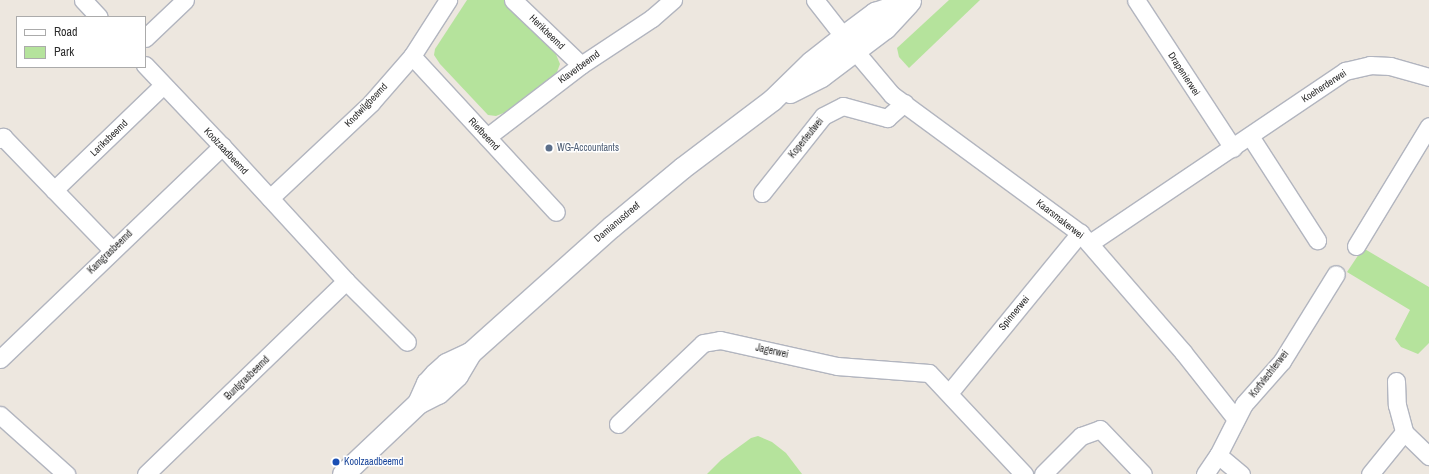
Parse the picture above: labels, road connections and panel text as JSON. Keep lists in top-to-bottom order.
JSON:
{
  "streets": {
    "street": [
      "Herikbeemd",
      "Klaverbeemd",
      "Drapenierwei",
      "Koeherderwei",
      "Knotwilgbeemd",
      "Rietbeemd",
      "Lariksbeemd",
      "Koperteutwei",
      "Koolzaadbeemd",
      "Kaarsmakerwei",
      "Damianusdreef",
      "Kamgrasbeemd",
      "Spinnerwei",
      "Jagerwei",
      "Korfvlechterwei",
      "Buntgrasbeemd"
    ]
  },
  "crossings": [
    ["Herikbeemd", "Klaverbeemd"],
    ["Klaverbeemd", "Rietbeemd"],
    ["Drapenierwei", "Koeherderwei"],
    ["Koeherderwei", "Kaarsmakerwei"],
    ["Koeherderwei", "Spinnerwei"],
    ["Knotwilgbeemd", "Rietbeemd"],
    ["Knotwilgbeemd", "Koolzaadbeemd"],
    ["Lariksbeemd", "Koolzaadbeemd"],
    ["Koperteutwei", "Kaarsmakerwei"],
    ["Koolzaadbeemd", "Kamgrasbeemd"],
    ["Koolzaadbeemd", "Buntgrasbeemd"],
    ["Kaarsmakerwei", "Damianusdreef"],
    ["Kaarsmakerwei", "Spinnerwei"],
    ["Kaarsmakerwei", "Korfvlechterwei"],
    ["Spinnerwei", "Jagerwei"]
  ],
  "places": ["WG-Accountants", "Koolzaadbeemd"],
  "legend": ["Road", "Park"]
}
